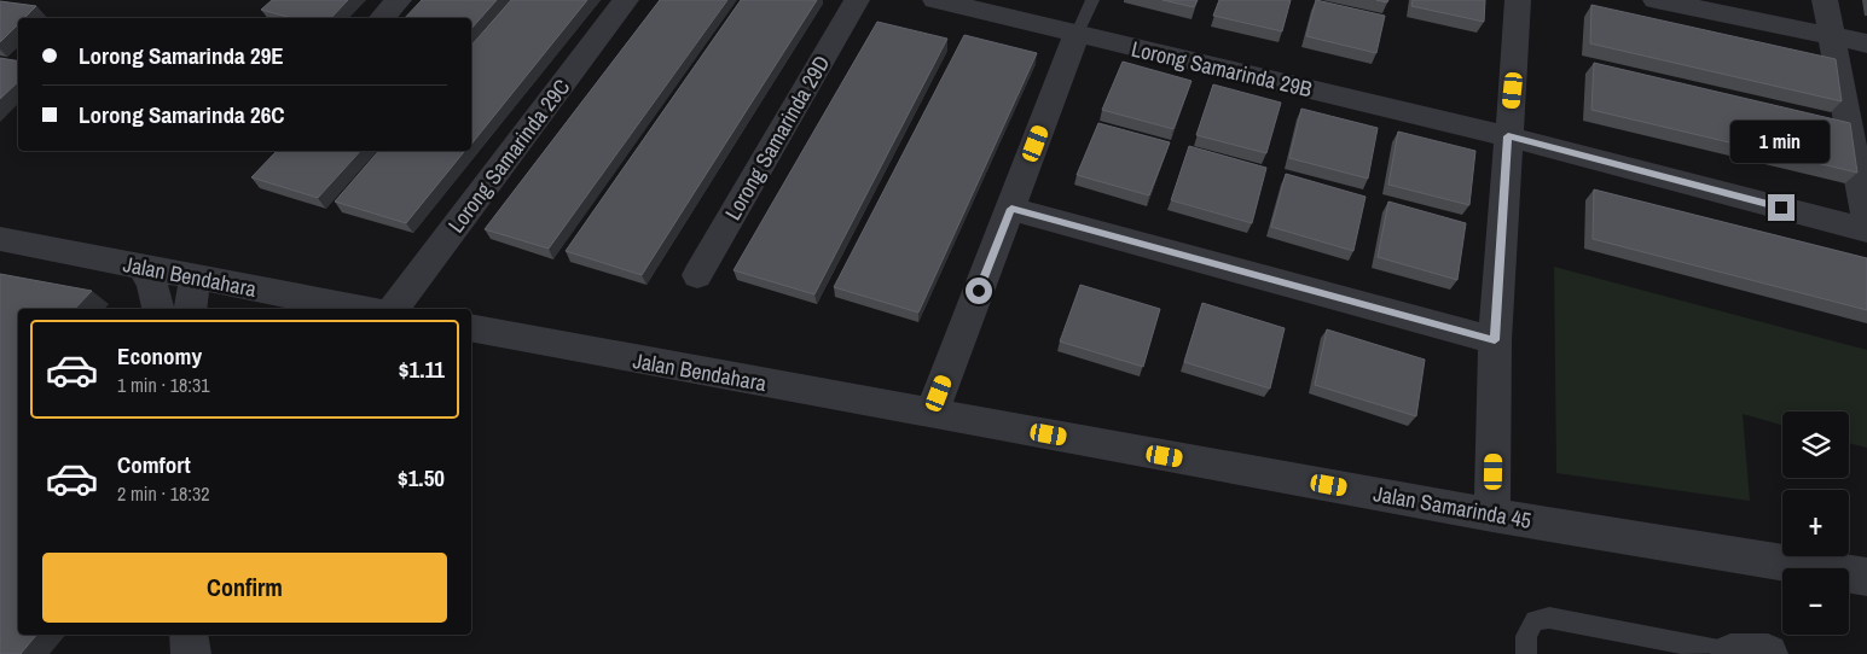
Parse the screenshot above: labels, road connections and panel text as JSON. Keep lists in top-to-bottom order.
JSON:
{
  "streets": {
    "street": [
      "Lorong Samarinda 29B",
      "Lorong Samarinda 29D",
      "Lorong Samarinda 29C",
      "Jalan Bendahara",
      "Jalan Samarinda 45"
    ]
  },
  "crossings": [
    ["Jalan Bendahara", "Jalan Samarinda 45"]
  ],
  "page": {
    "banner": ["Lorong Samarinda 29E", "Lorong Samarinda 26C"],
    "bubble": "1 min",
    "list": [
      {
        "name": "Economy",
        "note": "1 min · 18:31",
        "value": "$1.11"
      },
      {
        "name": "Comfort",
        "note": "2 min · 18:32",
        "value": "$1.50"
      }
    ],
    "map_buttons": ["+", "−"],
    "buttons": "Confirm"
  }
}
